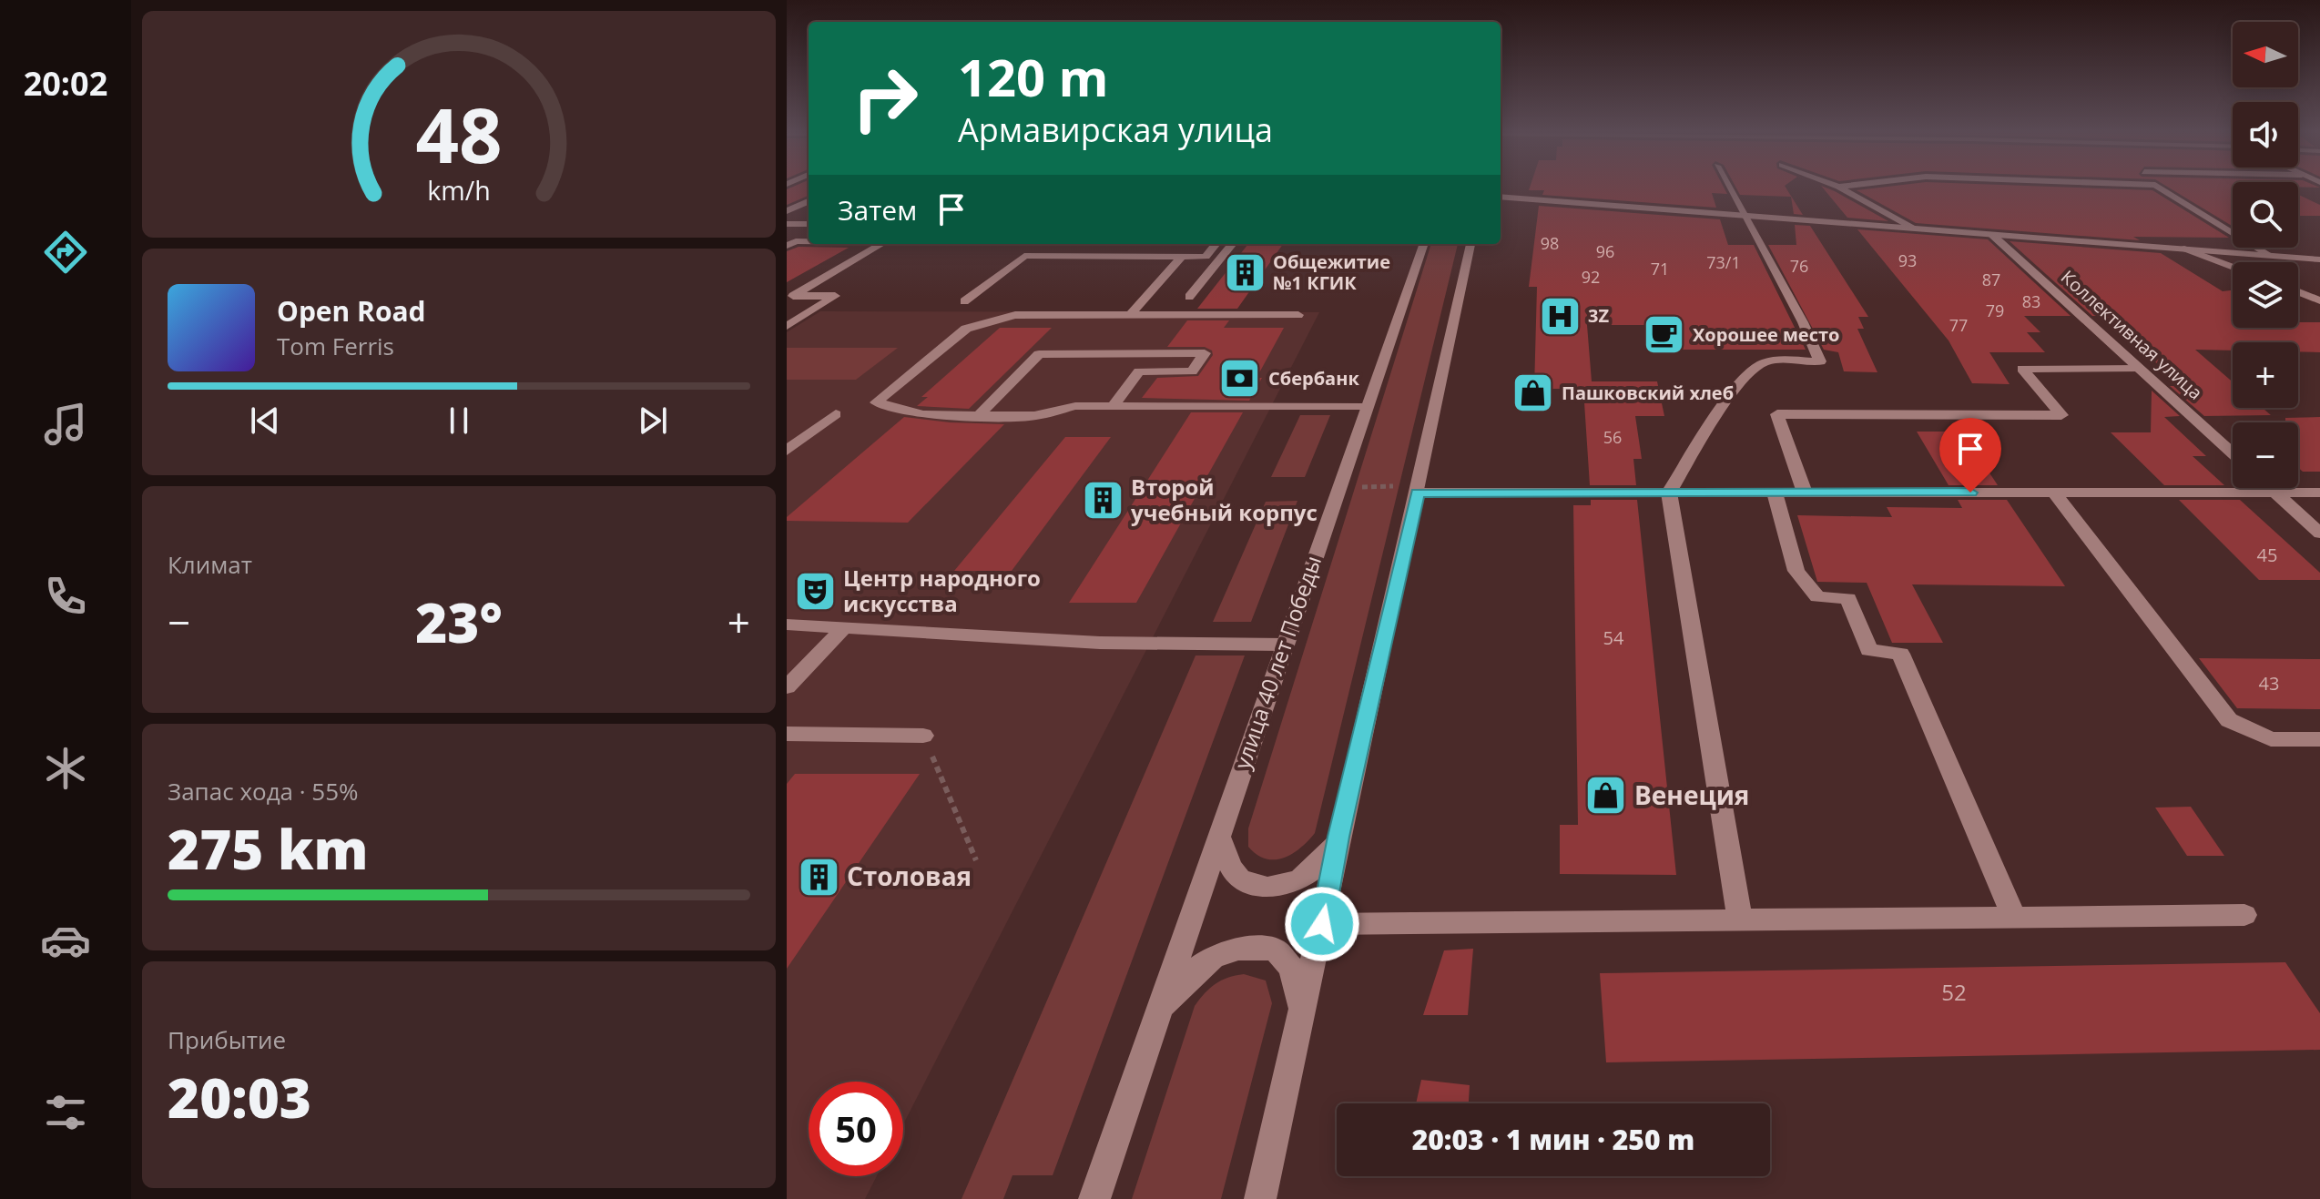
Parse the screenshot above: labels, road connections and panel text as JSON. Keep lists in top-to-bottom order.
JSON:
{
  "streets": {
    "street": ["Коллективная улица", "улица 40 лет Победы"]
  },
  "places": {
    "building": ["Общежитие №1 КГИК", "Второй учебный корпус", "Столовая"],
    "hospital": ["3Z"],
    "cafe": ["Хорошее место"],
    "bank": ["Сбербанк"],
    "shop": ["Пашковский хлеб", "Венеция"],
    "theatre": ["Центр народного искусства"]
  },
  "house_numbers": [
    "98",
    "96",
    "93",
    "73/1",
    "76",
    "71",
    "92",
    "87",
    "83",
    "79",
    "77",
    "56",
    "45",
    "54",
    "43",
    "52"
  ],
  "north": "left",
  "page": {
    "tabs": "20:02",
    "map_buttons": ["+", "−"],
    "turn": ["120 m", "Армавирская улица"],
    "then": "Затем",
    "song": ["Open Road", "Tom Ferris"],
    "tile": [
      "Климат",
      ["Запас хода · 55%", "275 km"],
      ["Прибытие", "20:03"]
    ],
    "heat": ["−", "23°", "+"],
    "limit": "50",
    "trip": "20:03 · 1 мин · 250 m",
    "gauge": ["48", "km/h"]
  }
}
